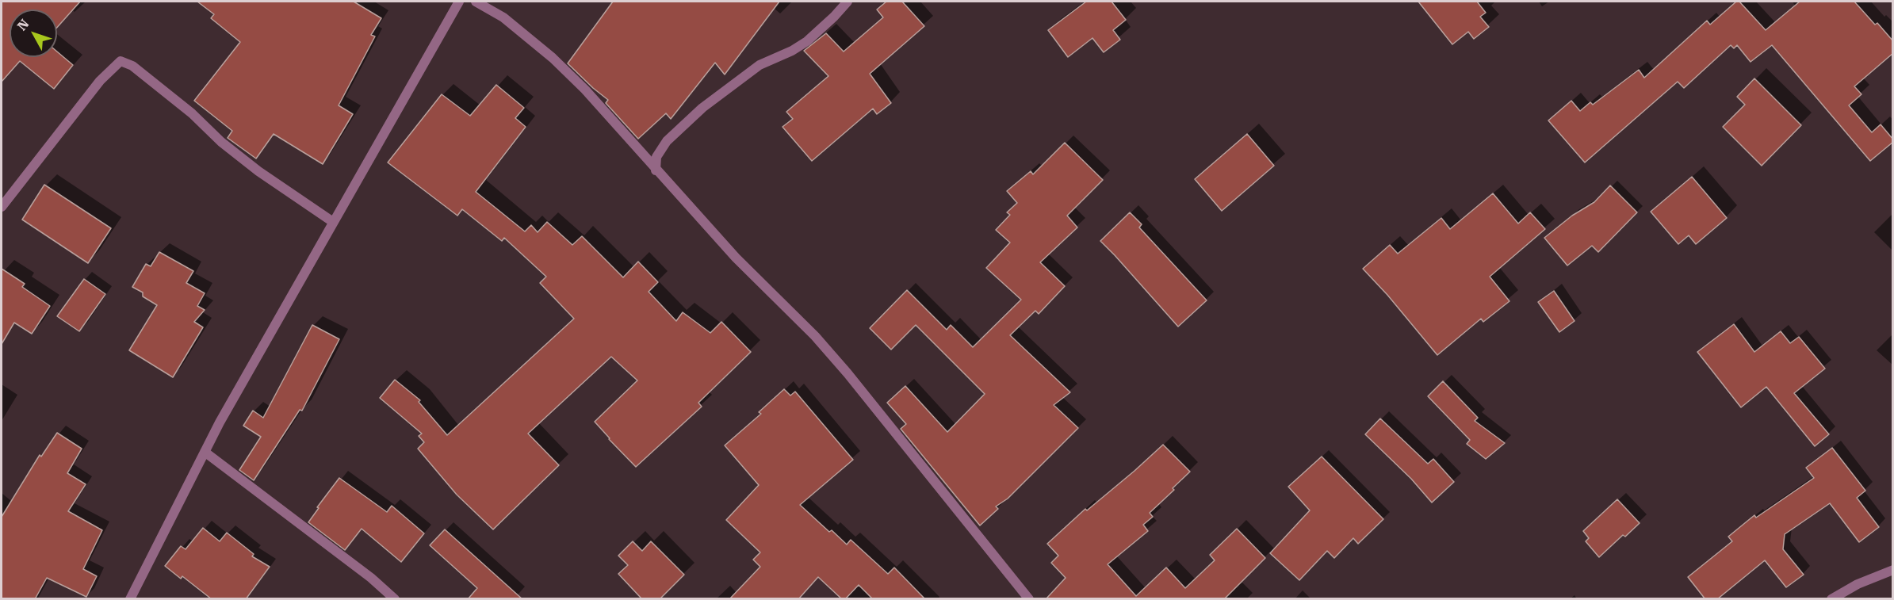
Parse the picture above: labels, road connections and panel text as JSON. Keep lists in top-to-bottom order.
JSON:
{
  "north": "top left"
}
